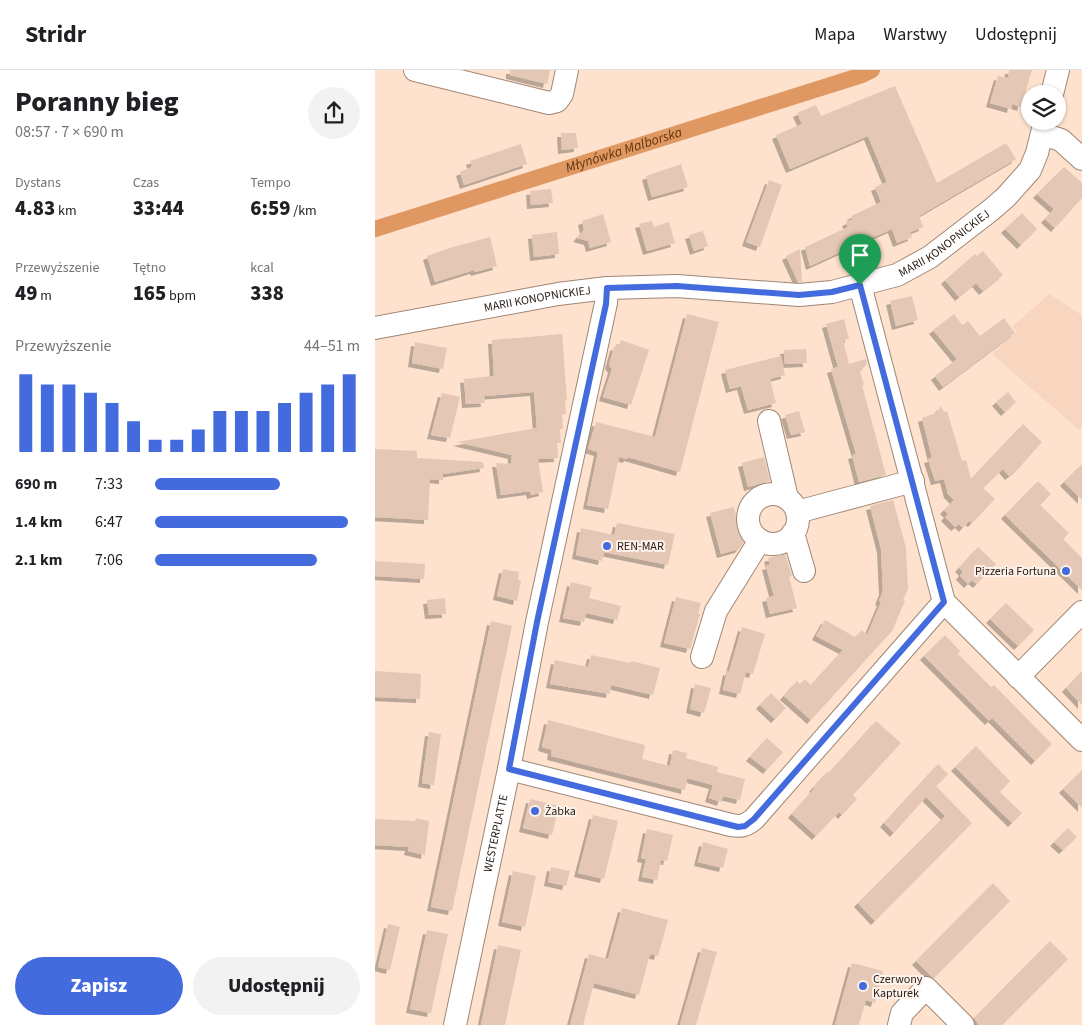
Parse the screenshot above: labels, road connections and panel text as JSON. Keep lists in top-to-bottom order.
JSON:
{
  "streets": {
    "street": ["MARII KONOPNICKIEJ", "WESTERPLATTE"]
  },
  "crossings": [
    ["MARII KONOPNICKIEJ", "WESTERPLATTE"]
  ],
  "water": ["Młynówka Malborska"],
  "places": [
    "REN-MAR",
    "Pizzeria Fortuna",
    "Żabka",
    "Czerwony Kapturek"
  ],
  "page": {
    "header": "Stridr",
    "nav": ["Mapa", "Warstwy", "Udostępnij"],
    "heading": ["Poranny bieg", "08:57 · 7 × 690 m"],
    "stats": [
      ["Dystans", "4.83 km"],
      ["Czas", "33:44"],
      ["Tempo", "6:59 /km"],
      ["Przewyższenie", "49 m"],
      ["Tętno", "165 bpm"],
      ["kcal", "338"]
    ],
    "chart": ["Przewyższenie", "44–51 m"],
    "list": [
      {
        "name": "690 m",
        "note": "7:33"
      },
      {
        "name": "1.4 km",
        "note": "6:47"
      },
      {
        "name": "2.1 km",
        "note": "7:06"
      }
    ],
    "buttons": ["Zapisz", "Udostępnij"]
  }
}
